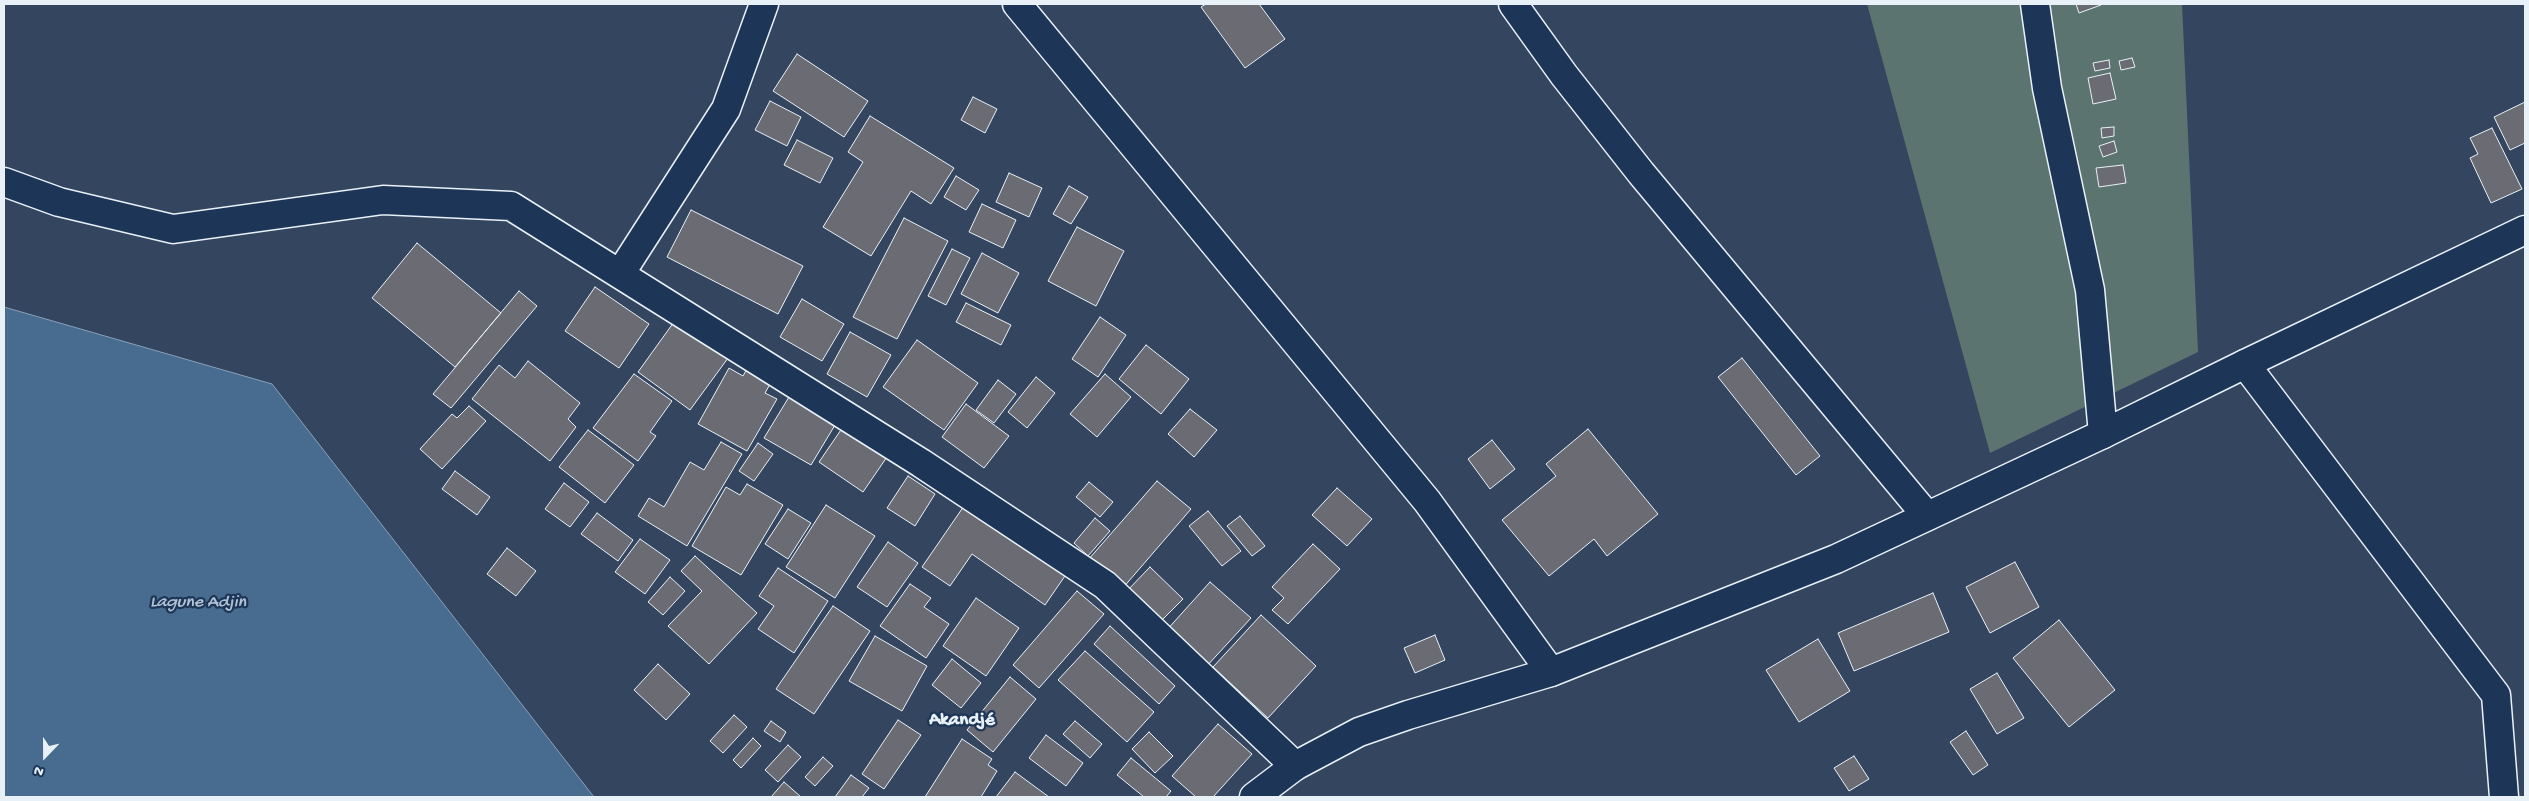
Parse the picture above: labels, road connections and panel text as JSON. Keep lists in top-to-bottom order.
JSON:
{
  "districts": ["Akandjé"],
  "water": ["Lagune Adjin"],
  "north": "bottom"
}
